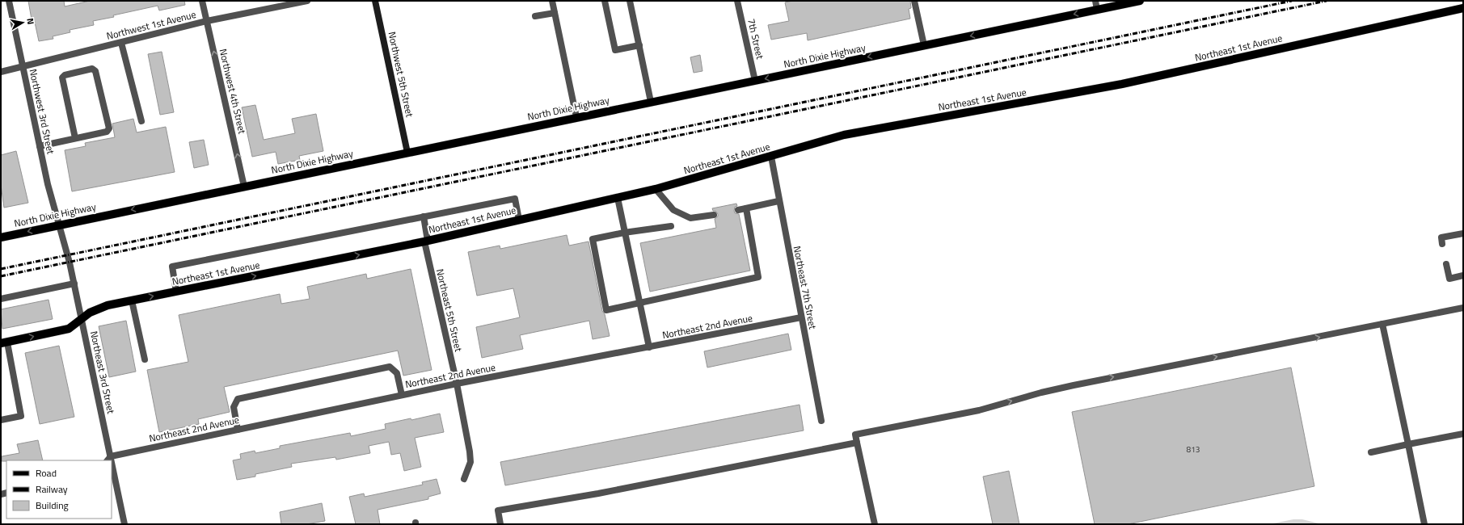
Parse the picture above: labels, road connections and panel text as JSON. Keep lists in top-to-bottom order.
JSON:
{
  "streets": {
    "main road": ["Northeast 1st Avenue", "North Dixie Highway"],
    "street": [
      "Northwest 1st Avenue",
      "7th Street",
      "Northwest 5th Street",
      "Northwest 4th Street",
      "Northwest 3rd Street",
      "Northeast 7th Street",
      "Northeast 5th Street",
      "Northeast 2nd Avenue",
      "Northeast 3rd Street"
    ]
  },
  "crossings": [
    ["Northwest 1st Avenue", "Northwest 4th Street"],
    ["Northwest 1st Avenue", "Northwest 3rd Street"],
    ["7th Street", "North Dixie Highway"],
    ["Northeast 1st Avenue", "Northeast 7th Street"],
    ["Northeast 1st Avenue", "Northeast 5th Street"],
    ["Northeast 1st Avenue", "Northeast 3rd Street"],
    ["North Dixie Highway", "Northwest 5th Street"],
    ["North Dixie Highway", "Northwest 4th Street"],
    ["North Dixie Highway", "Northwest 3rd Street"],
    ["North Dixie Highway", "Northeast 3rd Street"],
    ["Northwest 3rd Street", "Northeast 3rd Street"],
    ["Northeast 7th Street", "Northeast 2nd Avenue"],
    ["Northeast 5th Street", "Northeast 2nd Avenue"],
    ["Northeast 2nd Avenue", "Northeast 3rd Street"]
  ],
  "one_way": ["North Dixie Highway", "Northwest 4th Street"],
  "house_numbers": ["813"],
  "legend": ["Road", "Railway", "Building"],
  "north": "right"
}
